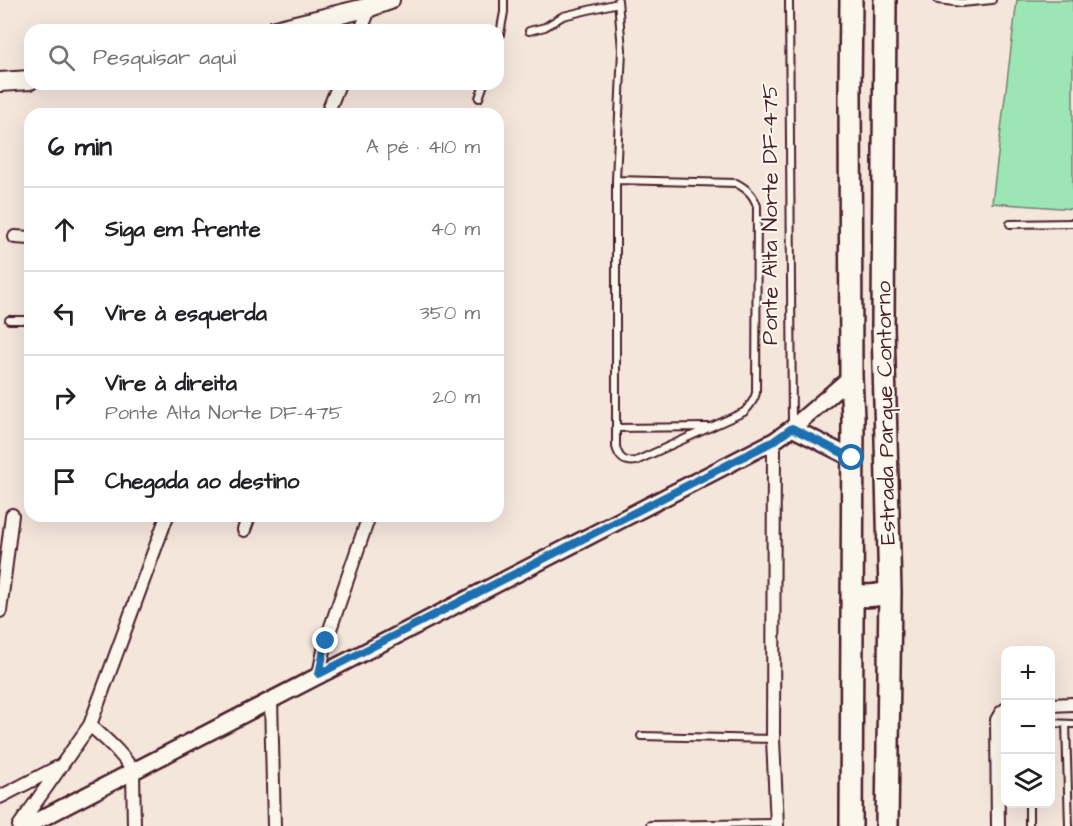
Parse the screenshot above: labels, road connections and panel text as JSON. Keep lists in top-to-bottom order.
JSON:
{
  "streets": {
    "highway": ["Estrada Parque Contorno"],
    "lane": ["Ponte Alta Norte DF-475"]
  },
  "page": {
    "search": "Pesquisar aqui",
    "heading": ["6 min", "A pé · 410 m"],
    "list": [
      ["Siga em frente", "40 m"],
      ["Vire à esquerda", "350 m"],
      ["Vire à direita", "Ponte Alta Norte DF-475", "20 m"],
      "Chegada ao destino"
    ],
    "map_buttons": ["+", "−"]
  }
}
